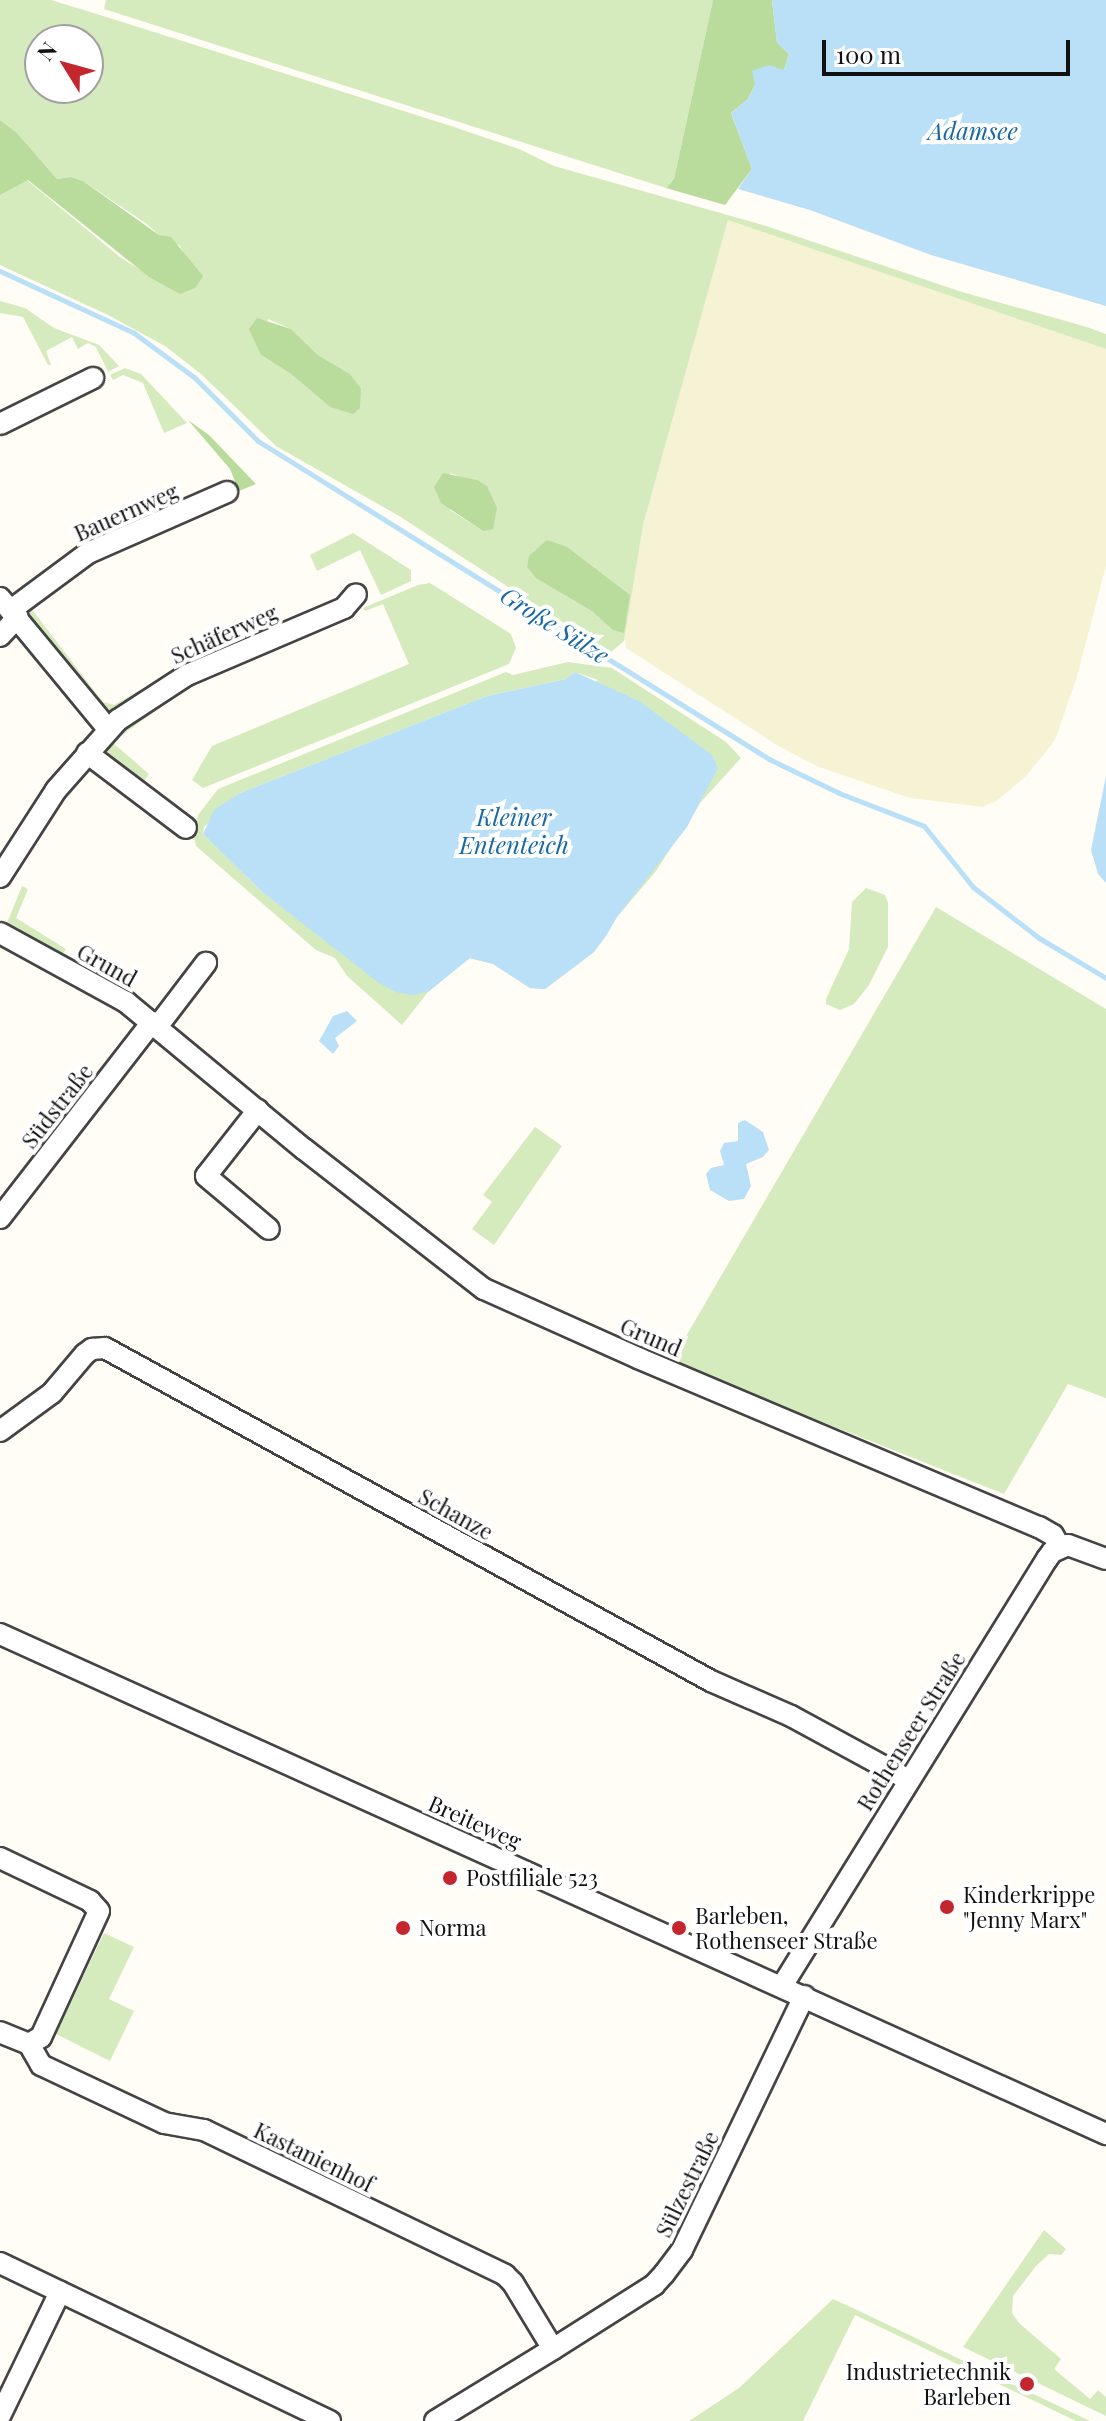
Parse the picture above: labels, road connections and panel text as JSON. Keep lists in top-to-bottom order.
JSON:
{
  "streets": {
    "street": [
      "Bauernweg",
      "Schäferweg",
      "Grund",
      "Südstraße",
      "Schanze",
      "Rothenseer Straße",
      "Breiteweg",
      "Kastanienhof",
      "Sülzestraße"
    ]
  },
  "crossings": [
    ["Grund", "Südstraße"],
    ["Grund", "Rothenseer Straße"],
    ["Schanze", "Rothenseer Straße"],
    ["Rothenseer Straße", "Breiteweg"],
    ["Breiteweg", "Sülzestraße"],
    ["Kastanienhof", "Sülzestraße"]
  ],
  "water": ["Adamsee", "Große Sülze", "Kleiner Ententeich"],
  "places": [
    "Postfiliale 523",
    "Kinderkrippe \"Jenny Marx\"",
    "Norma",
    "Barleben, Rothenseer Straße",
    "Industrietechnik Barleben"
  ],
  "scale_bar": "100 m",
  "north": "top left"
}
